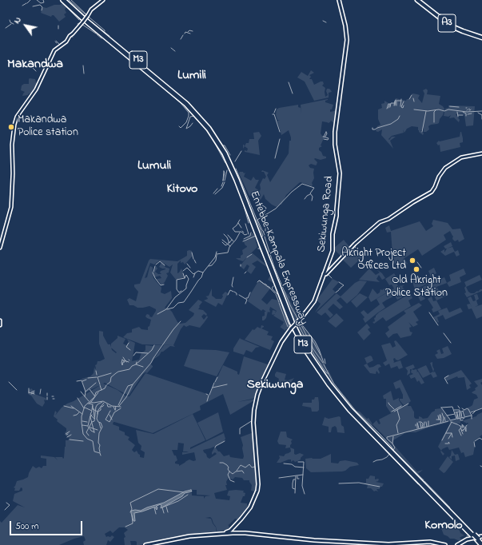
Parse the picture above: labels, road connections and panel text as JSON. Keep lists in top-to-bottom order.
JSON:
{
  "streets": {
    "highway": ["M3", "Entebbe-Kampala Expressway"],
    "main road": ["A3", "Sekiwunga Road"]
  },
  "crossings": [
    ["M3", "Entebbe-Kampala Expressway"]
  ],
  "districts": [
    "Makandwa",
    "Lumili",
    "Lumuli",
    "Kitovo",
    "Sekiwunga",
    "Komolo"
  ],
  "places": ["Makandwa Police station", "Akright Project Offices Ltd", "Old Akright Police Station"],
  "scale_bar": "500 m",
  "north": "top left"
}
